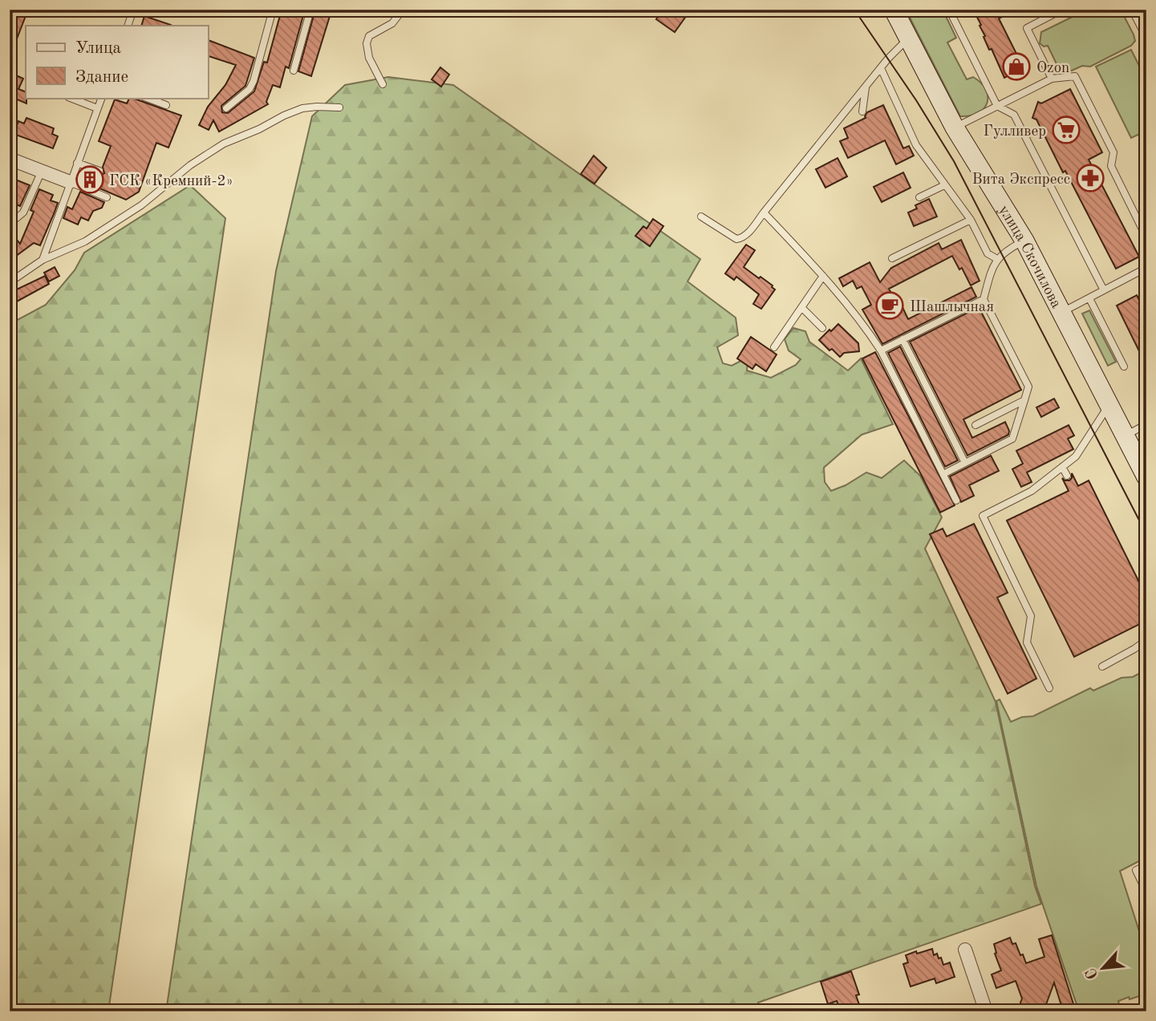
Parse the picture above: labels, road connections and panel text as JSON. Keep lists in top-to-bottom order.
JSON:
{
  "streets": {
    "street": ["улица Скочилова"]
  },
  "places": {
    "shop": ["Ozon"],
    "supermarket": ["Гулливер"],
    "pharmacy": ["Вита Экспресс"],
    "building": ["ГСК «Кремний-2»"],
    "cafe": ["Шашлычная"]
  },
  "legend": ["Улица", "Здание"],
  "north": "bottom left"
}
